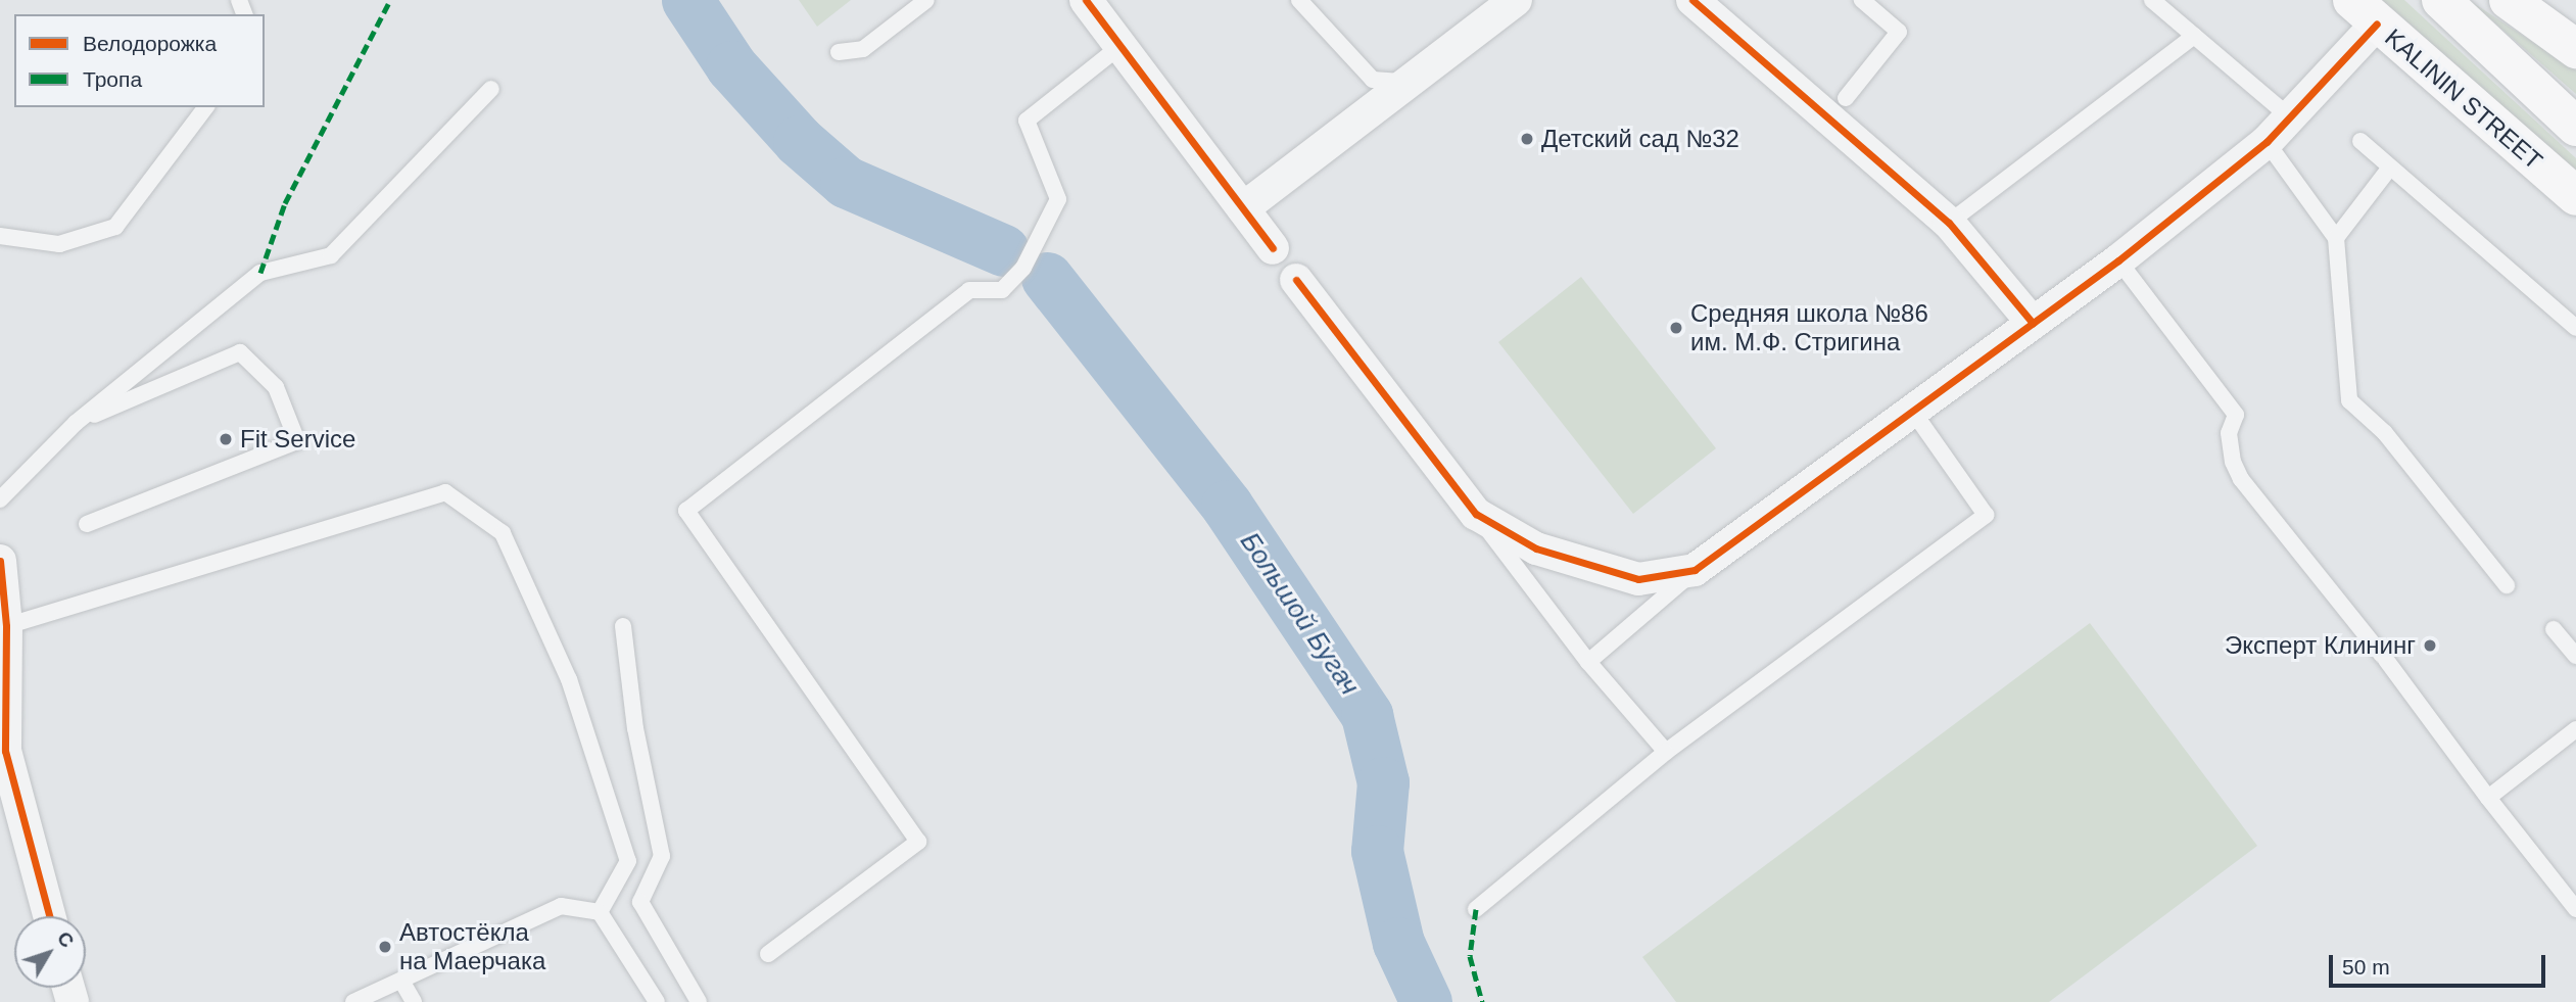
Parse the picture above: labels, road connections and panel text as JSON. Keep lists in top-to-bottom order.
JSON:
{
  "streets": {
    "main road": ["KALININ STREET"]
  },
  "water": ["Большой Бугач"],
  "places": [
    "Детский сад №32",
    "Средняя школа №86 им. М.Ф. Стригина",
    "Fit Service",
    "Эксперт Клининг",
    "Автостёкла на Маерчака"
  ],
  "legend": ["Велодорожка", "Тропа"],
  "scale_bar": "50 m",
  "north": "top right"
}
